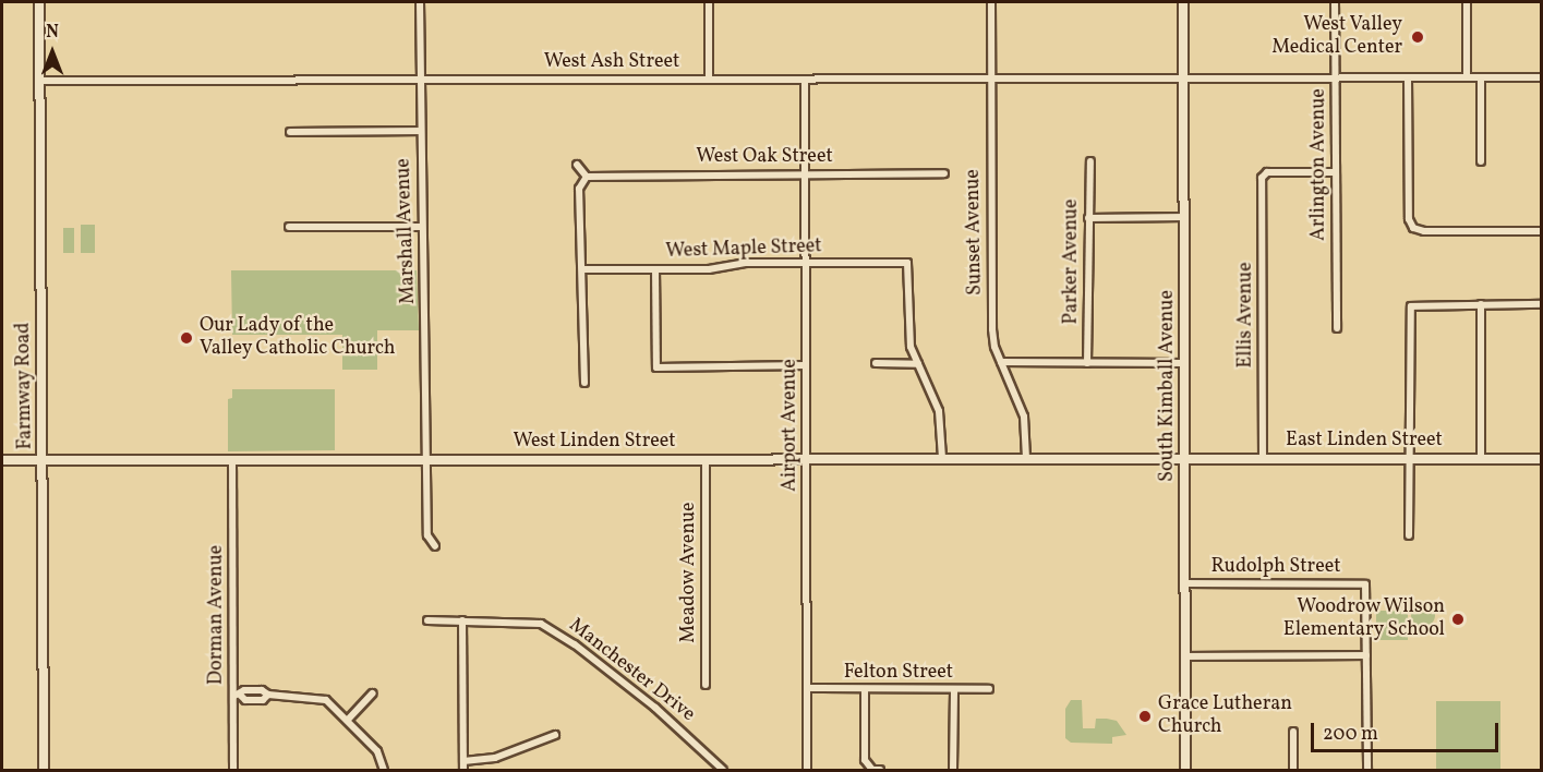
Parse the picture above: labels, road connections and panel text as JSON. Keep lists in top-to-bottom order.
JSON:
{
  "streets": {
    "street": [
      "West Ash Street",
      "West Oak Street",
      "Arlington Avenue",
      "Marshall Avenue",
      "Sunset Avenue",
      "West Maple Street",
      "Parker Avenue",
      "Ellis Avenue",
      "Farmway Road",
      "South Kimball Avenue",
      "Airport Avenue",
      "East Linden Street",
      "West Linden Street",
      "Rudolph Street",
      "Meadow Avenue",
      "Dorman Avenue",
      "Manchester Drive",
      "Felton Street"
    ]
  },
  "crossings": [
    ["West Ash Street", "Arlington Avenue"],
    ["West Ash Street", "Marshall Avenue"],
    ["West Ash Street", "Sunset Avenue"],
    ["West Ash Street", "Farmway Road"],
    ["West Ash Street", "South Kimball Avenue"],
    ["West Ash Street", "Airport Avenue"],
    ["West Oak Street", "Airport Avenue"],
    ["Arlington Avenue", "Ellis Avenue"],
    ["Marshall Avenue", "West Linden Street"],
    ["Sunset Avenue", "West Linden Street"],
    ["West Maple Street", "Airport Avenue"],
    ["Ellis Avenue", "East Linden Street"],
    ["Farmway Road", "West Linden Street"],
    ["South Kimball Avenue", "East Linden Street"],
    ["South Kimball Avenue", "West Linden Street"],
    ["South Kimball Avenue", "Rudolph Street"],
    ["Airport Avenue", "West Linden Street"],
    ["Airport Avenue", "Felton Street"],
    ["East Linden Street", "West Linden Street"],
    ["West Linden Street", "Meadow Avenue"],
    ["West Linden Street", "Dorman Avenue"]
  ],
  "places": [
    "West Valley Medical Center",
    "Our Lady of the Valley Catholic Church",
    "Woodrow Wilson Elementary School",
    "Grace Lutheran Church"
  ],
  "scale_bar": "200 m",
  "north": "top"
}
